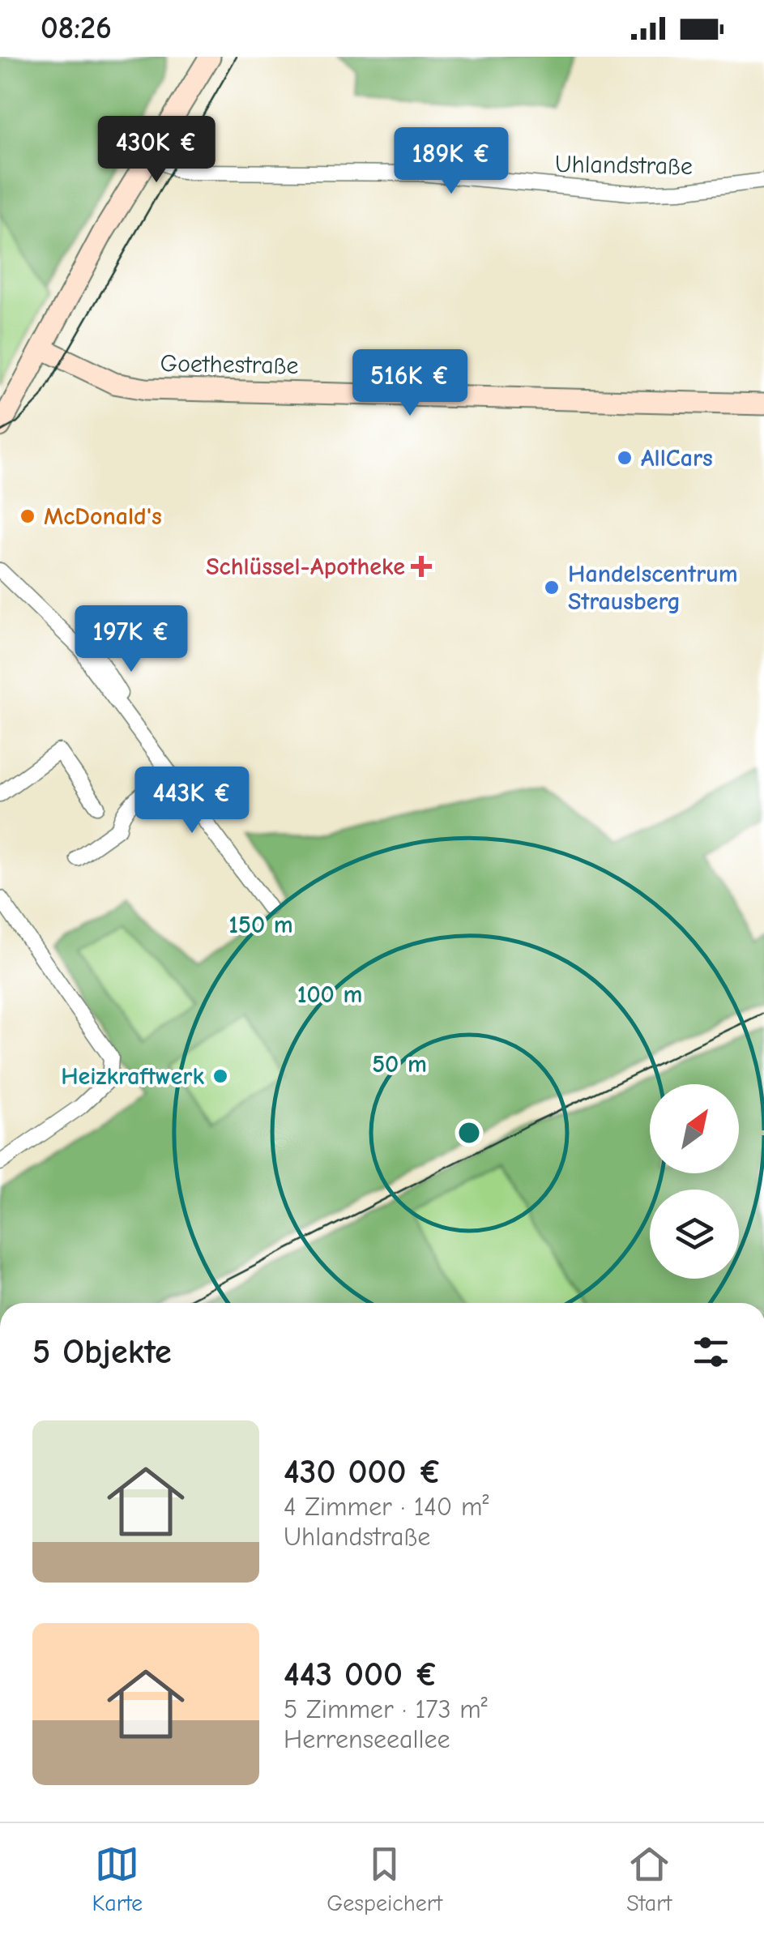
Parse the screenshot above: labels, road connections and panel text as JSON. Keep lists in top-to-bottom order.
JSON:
{
  "streets": {
    "street": ["Uhlandstraße", "Goethestraße"]
  },
  "places": {
    "other": [
      "AllCars",
      "McDonald's",
      "Handelscentrum Strausberg",
      "Heizkraftwerk"
    ],
    "health": ["Schlüssel-Apotheke"]
  },
  "north": "top right",
  "page": {
    "status": "08:26",
    "price": [
      "430K €",
      "189K €",
      "516K €",
      "197K €",
      "443K €"
    ],
    "heading": "5 Objekte",
    "list": [
      {
        "name": "430 000 €",
        "note": "4 Zimmer · 140 m² · Uhlandstraße"
      },
      {
        "name": "443 000 €",
        "note": "5 Zimmer · 173 m² · Herrenseeallee"
      }
    ],
    "tabs": ["Karte", "Gespeichert", "Start"]
  },
  "rings": ["150 m", "100 m", "50 m"]
}
